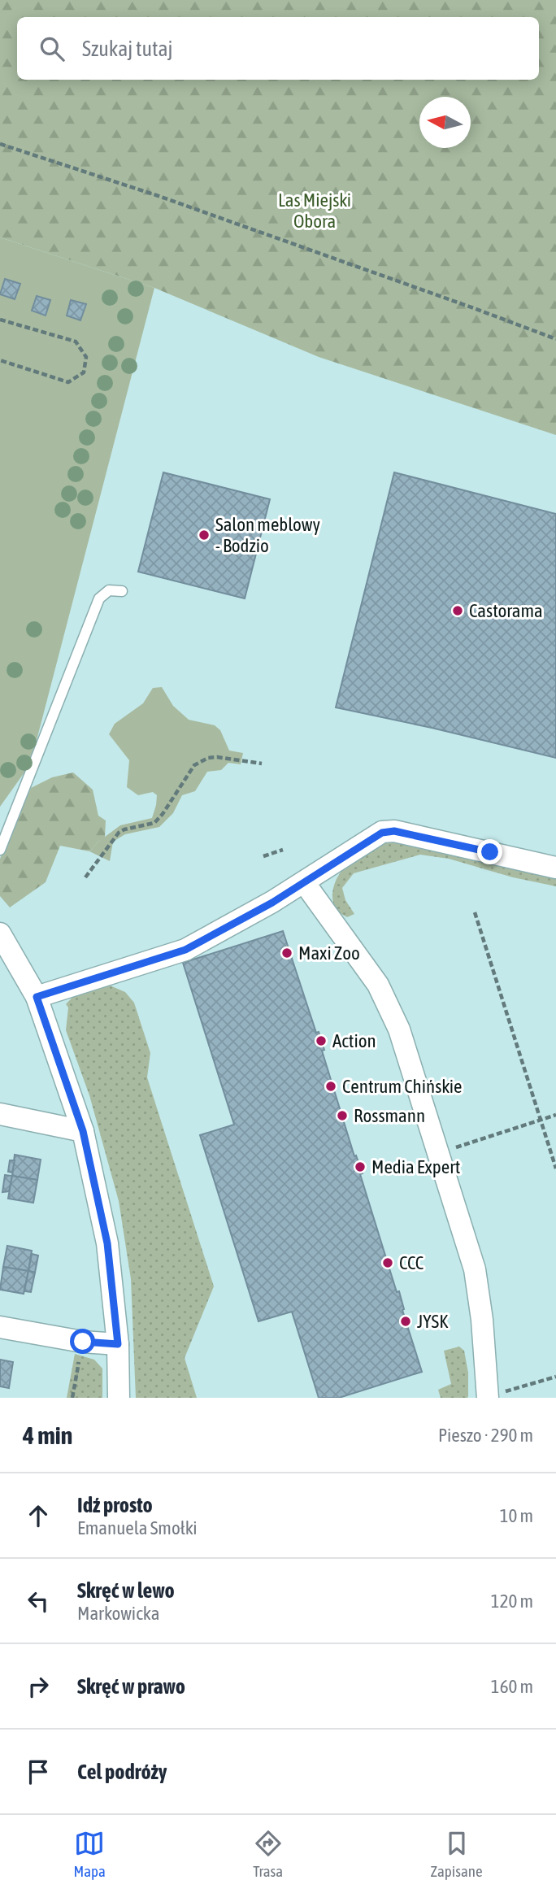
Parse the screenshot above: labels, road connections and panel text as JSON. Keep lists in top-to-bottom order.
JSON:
{
  "parks": ["Las Miejski Obora"],
  "places": [
    "Salon meblowy - Bodzio",
    "Castorama",
    "Maxi Zoo",
    "Action",
    "Centrum Chińskie",
    "Rossmann",
    "Media Expert",
    "CCC",
    "JYSK"
  ],
  "north": "left",
  "page": {
    "search": "Szukaj tutaj",
    "heading": ["4 min", "Pieszo · 290 m"],
    "list": [
      ["Idź prosto", "Emanuela Smołki", "10 m"],
      ["Skręć w lewo", "Markowicka", "120 m"],
      ["Skręć w prawo", "160 m"],
      "Cel podróży"
    ],
    "nav": ["Mapa", "Trasa", "Zapisane"]
  }
}
